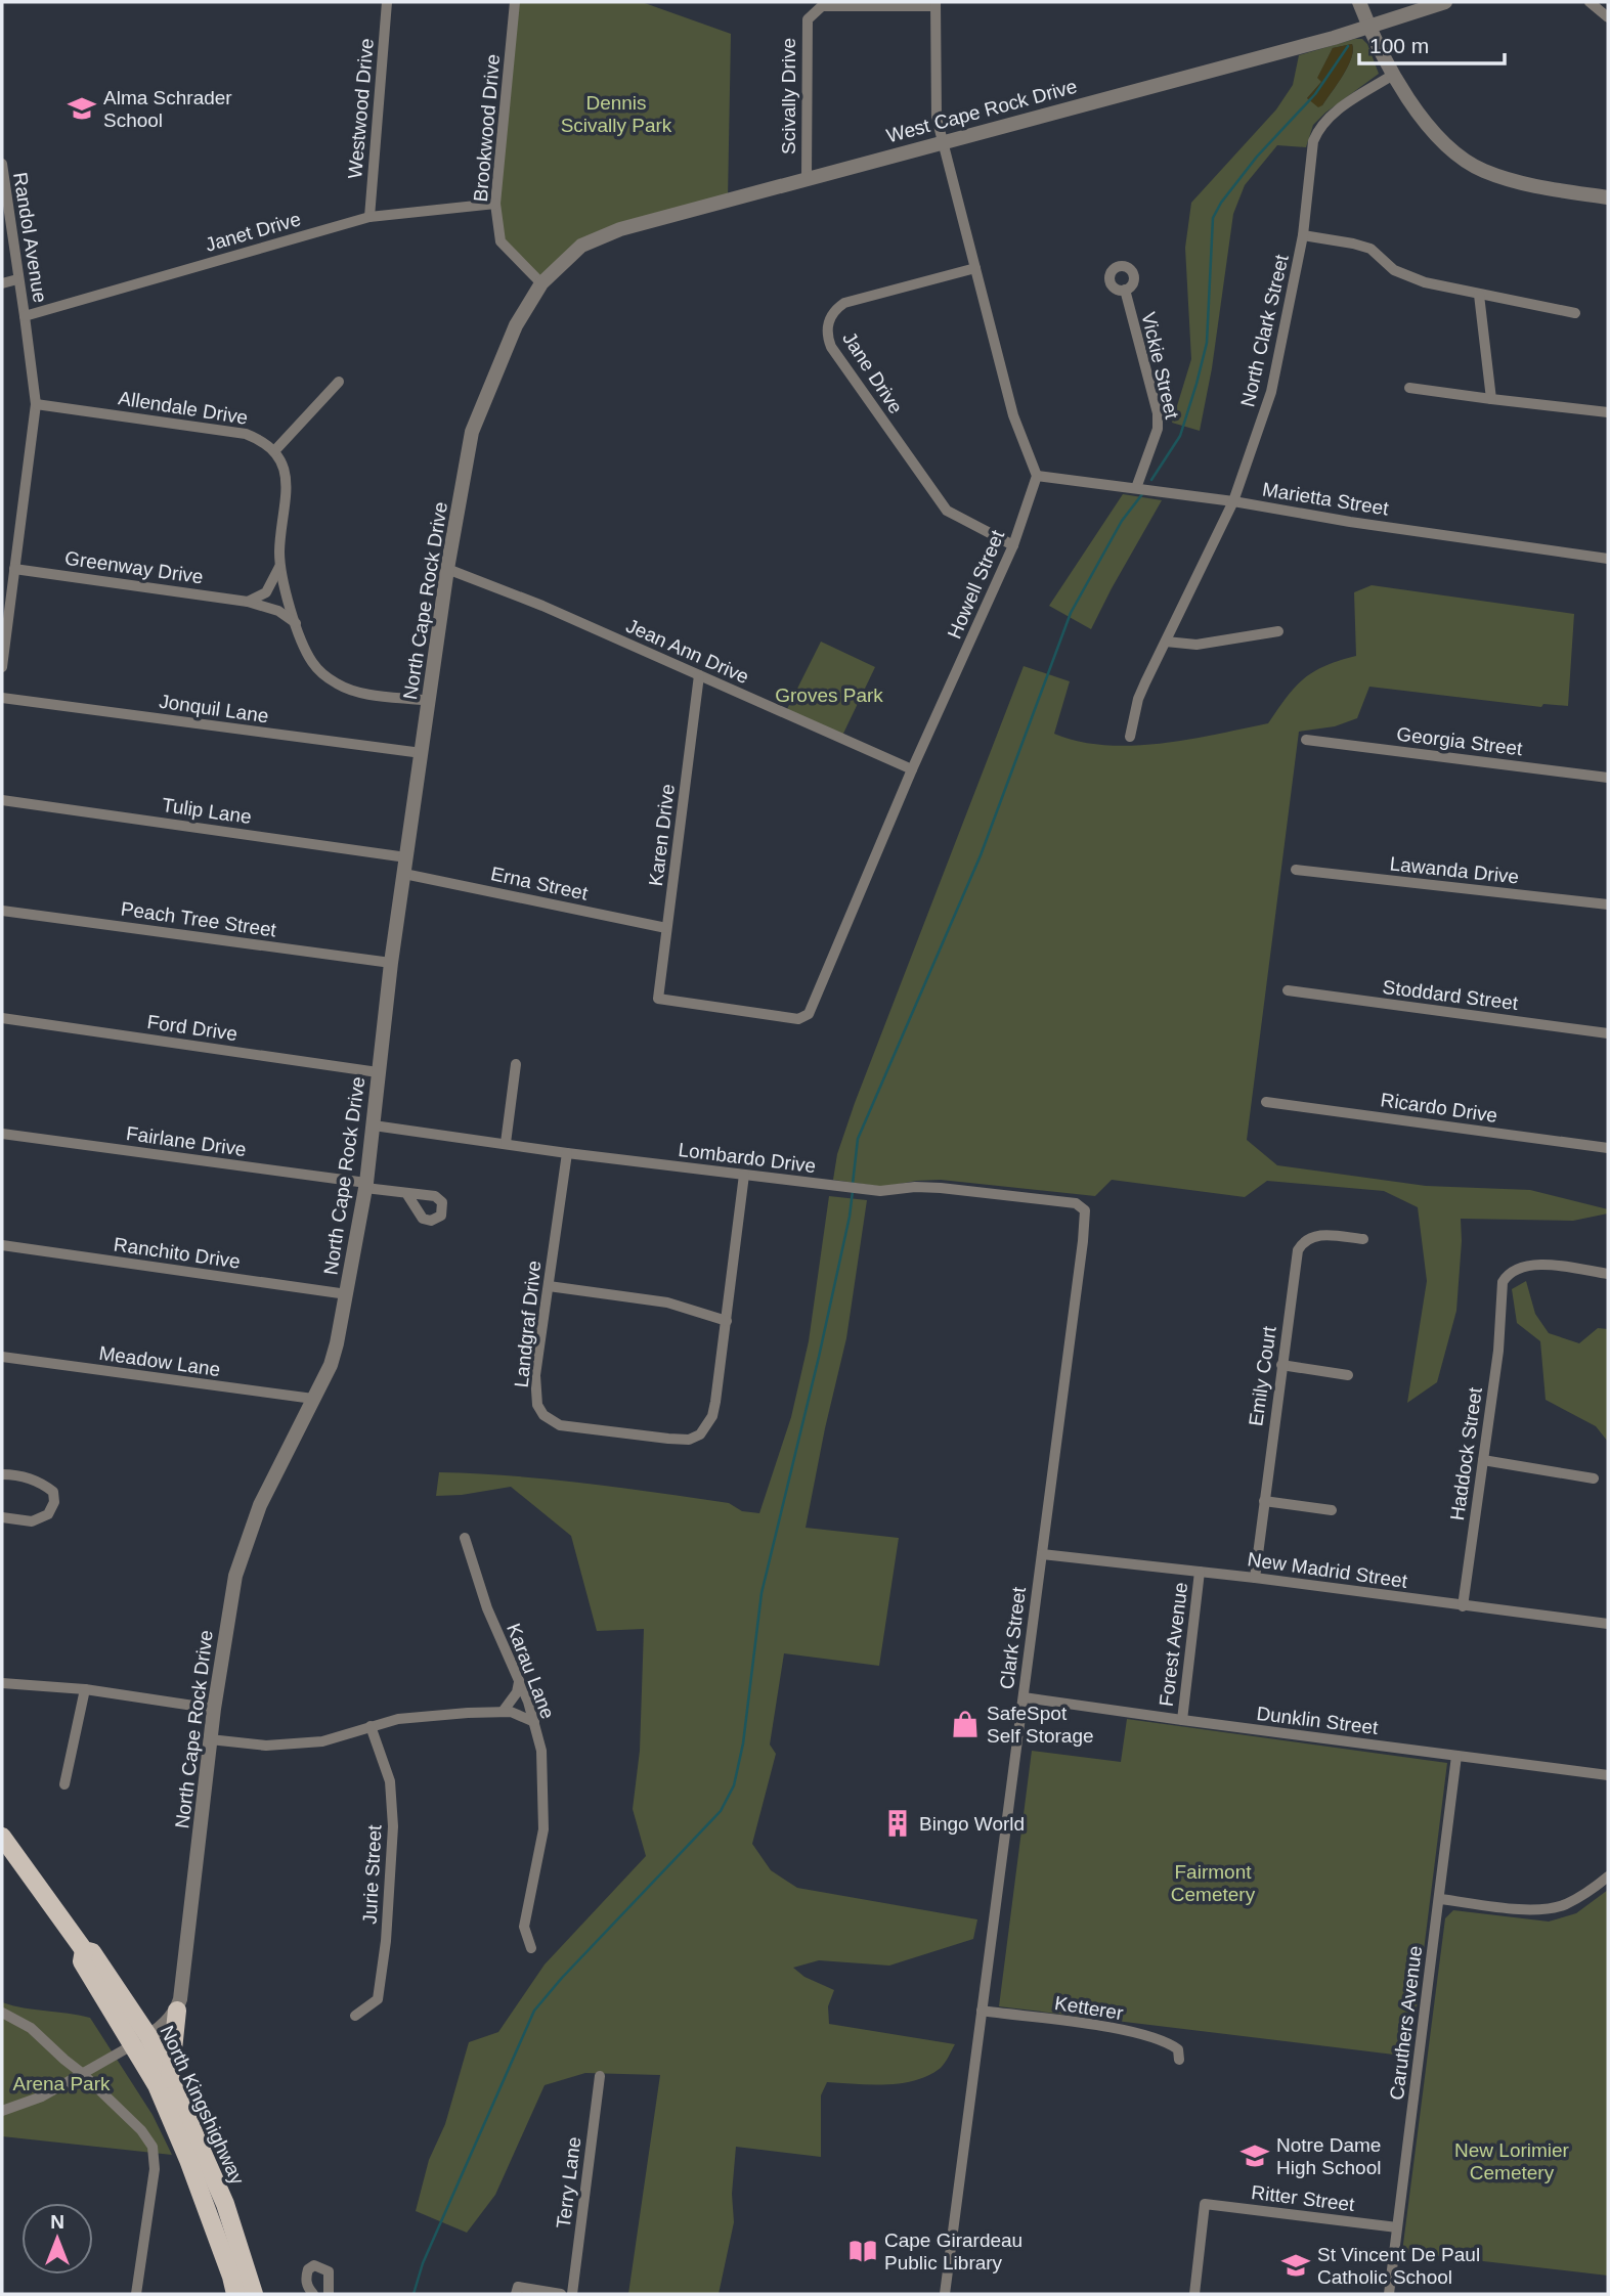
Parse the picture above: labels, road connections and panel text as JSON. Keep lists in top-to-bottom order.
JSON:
{
  "streets": {
    "main road": ["North Kingshighway"],
    "street": [
      "Scivally Drive",
      "Westwood Drive",
      "West Cape Rock Drive",
      "Brookwood Drive",
      "Janet Drive",
      "Randol Avenue",
      "North Clark Street",
      "Vickie Street",
      "Jane Drive",
      "Allendale Drive",
      "Marietta Street",
      "Greenway Drive",
      "Howell Street",
      "North Cape Rock Drive",
      "Jean Ann Drive",
      "Jonquil Lane",
      "Georgia Street",
      "Tulip Lane",
      "Karen Drive",
      "Lawanda Drive",
      "Erna Street",
      "Peach Tree Street",
      "Stoddard Street",
      "Ford Drive",
      "Ricardo Drive",
      "Fairlane Drive",
      "Lombardo Drive",
      "Ranchito Drive",
      "Landgraf Drive",
      "Meadow Lane",
      "Emily Court",
      "Haddock Street",
      "New Madrid Street",
      "Clark Street",
      "Forest Avenue",
      "Karau Lane",
      "Dunklin Street",
      "Jurie Street",
      "Ketterer",
      "Caruthers Avenue",
      "Terry Lane",
      "Ritter Street"
    ]
  },
  "crossings": [
    ["Scivally Drive", "West Cape Rock Drive"],
    ["Westwood Drive", "Janet Drive"],
    ["West Cape Rock Drive", "Brookwood Drive"],
    ["West Cape Rock Drive", "North Cape Rock Drive"],
    ["Brookwood Drive", "Janet Drive"],
    ["Brookwood Drive", "North Cape Rock Drive"],
    ["Janet Drive", "Randol Avenue"],
    ["North Clark Street", "Marietta Street"],
    ["Vickie Street", "Marietta Street"],
    ["Jane Drive", "Howell Street"],
    ["Marietta Street", "Howell Street"],
    ["Howell Street", "Jean Ann Drive"],
    ["Howell Street", "Karen Drive"],
    ["North Cape Rock Drive", "Jean Ann Drive"],
    ["North Cape Rock Drive", "Jonquil Lane"],
    ["North Cape Rock Drive", "Tulip Lane"],
    ["North Cape Rock Drive", "Erna Street"],
    ["North Cape Rock Drive", "Peach Tree Street"],
    ["North Cape Rock Drive", "Ford Drive"],
    ["North Cape Rock Drive", "Fairlane Drive"],
    ["North Cape Rock Drive", "Lombardo Drive"],
    ["North Cape Rock Drive", "Ranchito Drive"],
    ["North Cape Rock Drive", "Meadow Lane"],
    ["Jean Ann Drive", "Karen Drive"],
    ["Karen Drive", "Erna Street"],
    ["Lombardo Drive", "Landgraf Drive"],
    ["Lombardo Drive", "Clark Street"],
    ["Emily Court", "New Madrid Street"],
    ["Haddock Street", "New Madrid Street"],
    ["New Madrid Street", "Clark Street"],
    ["New Madrid Street", "Forest Avenue"],
    ["Clark Street", "Dunklin Street"],
    ["Clark Street", "Ketterer"],
    ["Forest Avenue", "Dunklin Street"],
    ["Dunklin Street", "Caruthers Avenue"],
    ["Caruthers Avenue", "Ritter Street"]
  ],
  "parks": [
    "Dennis Scivally Park",
    "Groves Park",
    "Fairmont Cemetery",
    "Arena Park",
    "New Lorimier Cemetery"
  ],
  "places": {
    "school or university": ["Alma Schrader School", "Notre Dame High School", "St Vincent De Paul Catholic School"],
    "shop": ["SafeSpot Self Storage"],
    "building": ["Bingo World"],
    "library": ["Cape Girardeau Public Library"]
  },
  "scale_bar": "100 m",
  "north": "top"
}
